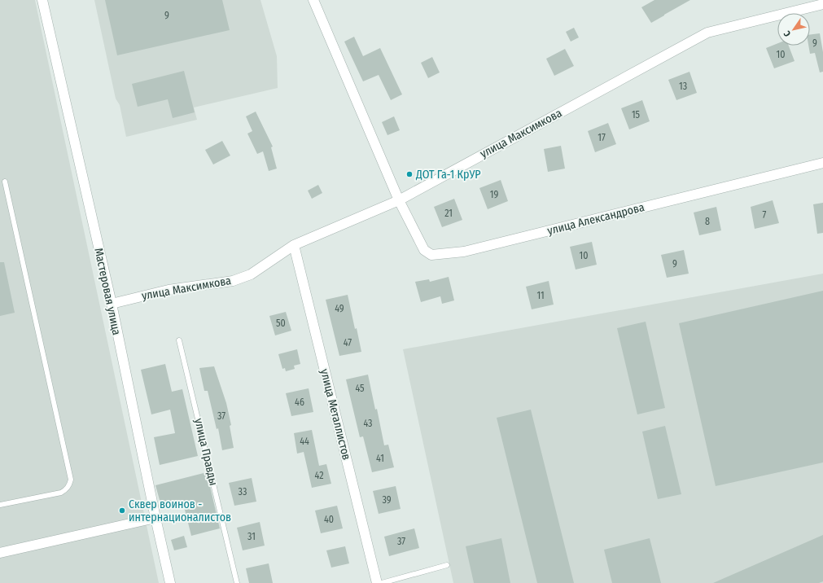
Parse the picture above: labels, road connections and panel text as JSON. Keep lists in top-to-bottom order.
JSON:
{
  "streets": {
    "street": [
      "улица Максимкова",
      "улица Александрова",
      "Мастеровая улица",
      "улица Металлистов"
    ],
    "lane": ["улица Правды"]
  },
  "crossings": [
    ["улица Максимкова", "улица Александрова"],
    ["улица Максимкова", "Мастеровая улица"],
    ["улица Максимкова", "улица Металлистов"]
  ],
  "places": ["ДОТ Га-1 КрУР", "Сквер воинов - интернационалистов"],
  "house_numbers": [
    "9",
    "9",
    "10",
    "13",
    "15",
    "17",
    "19",
    "21",
    "7",
    "8",
    "10",
    "9",
    "11",
    "49",
    "50",
    "47",
    "45",
    "46",
    "37",
    "43",
    "44",
    "41",
    "42",
    "33",
    "39",
    "40",
    "31",
    "37"
  ],
  "north": "bottom left"
}
